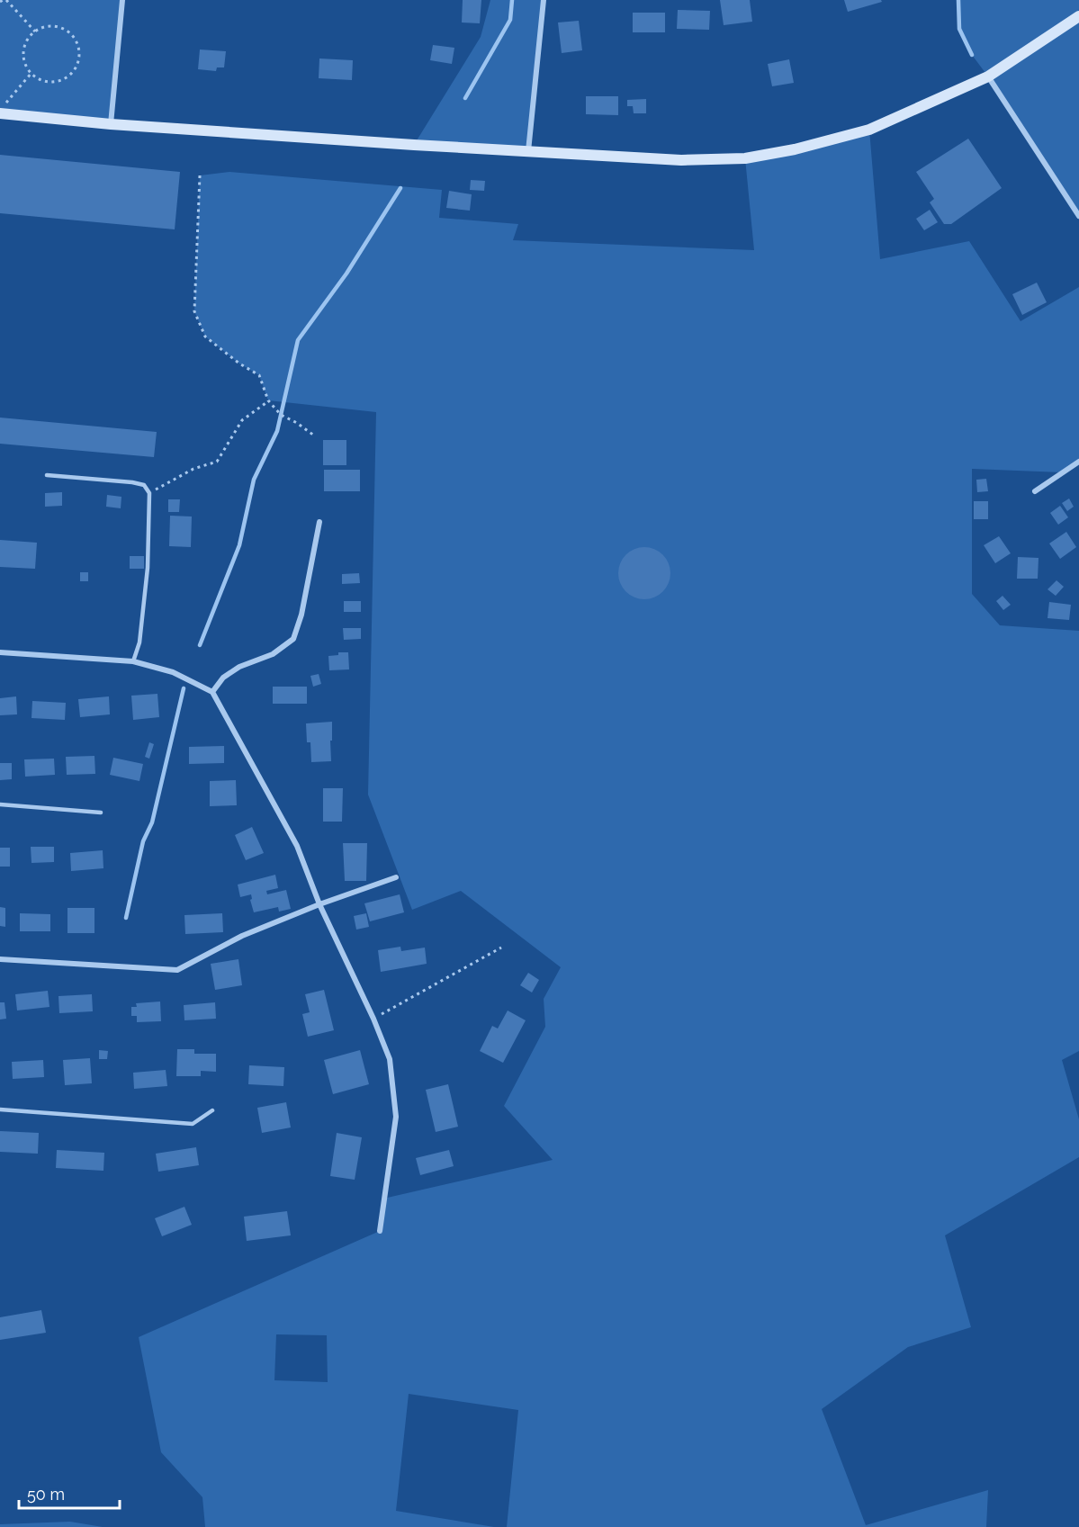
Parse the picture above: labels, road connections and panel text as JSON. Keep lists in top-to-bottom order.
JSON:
{
  "scale_bar": "50 m"
}
